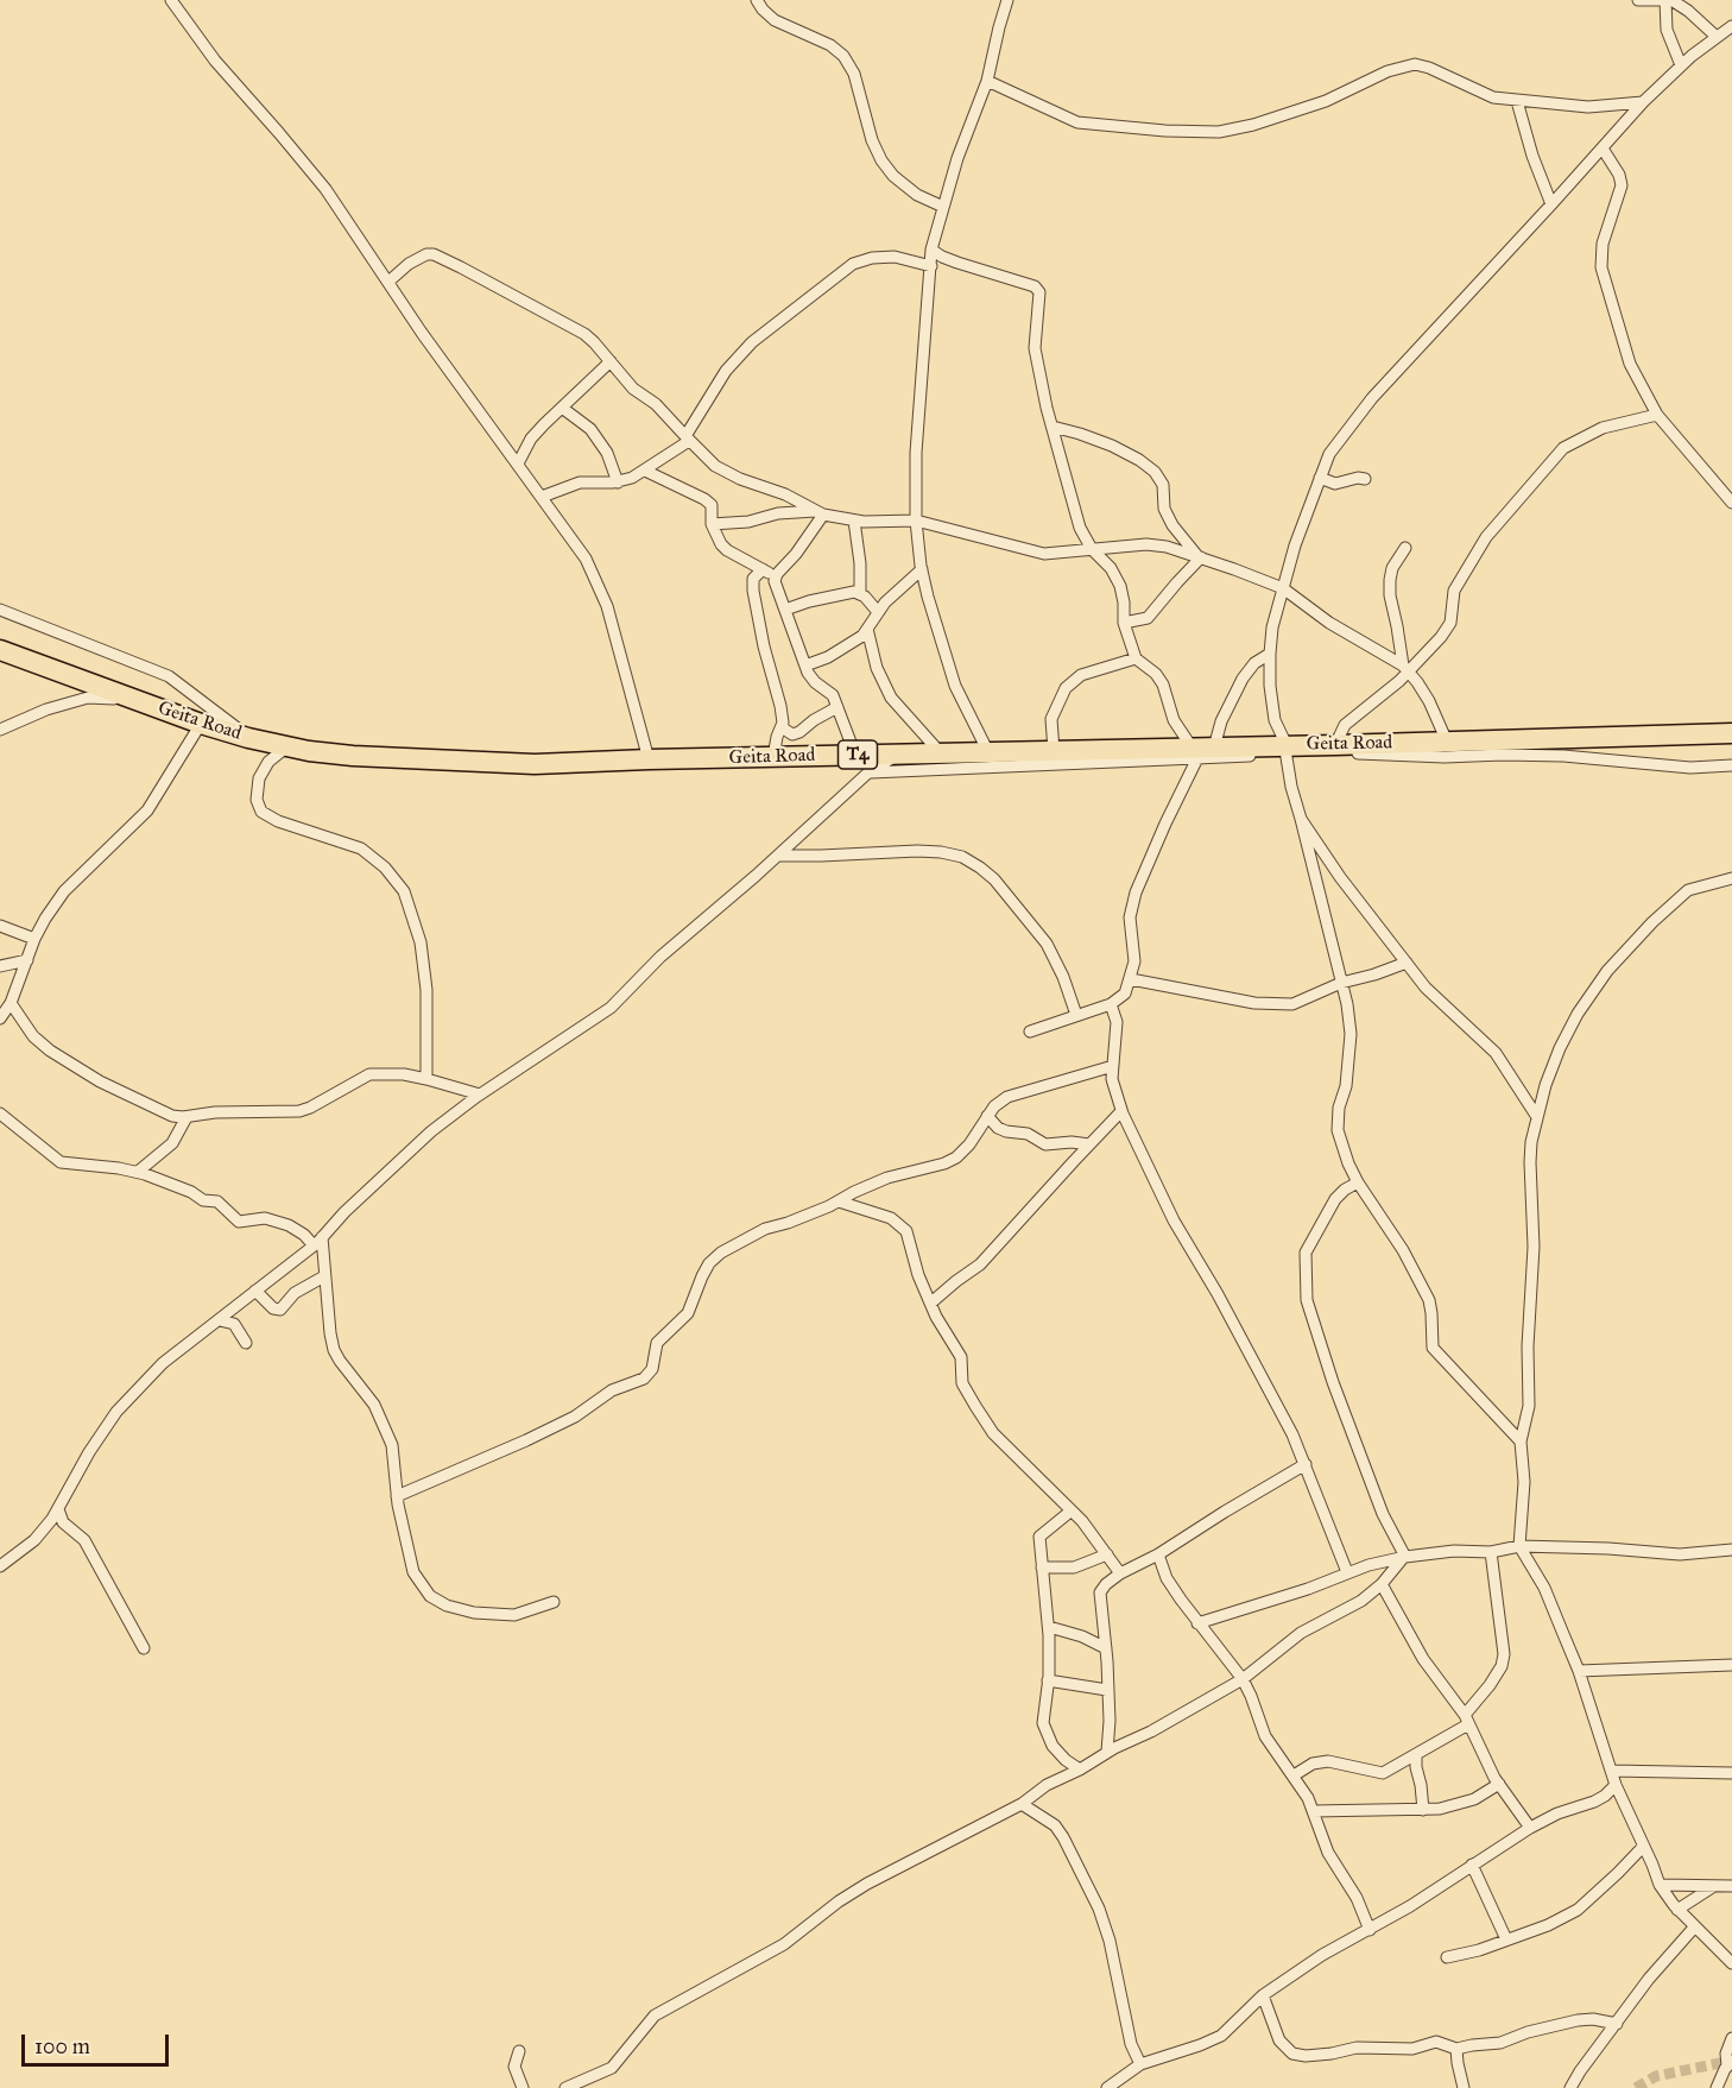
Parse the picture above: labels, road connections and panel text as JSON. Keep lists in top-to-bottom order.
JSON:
{
  "streets": {
    "highway": ["Geita Road", "T4"]
  },
  "scale_bar": "100 m"
}
